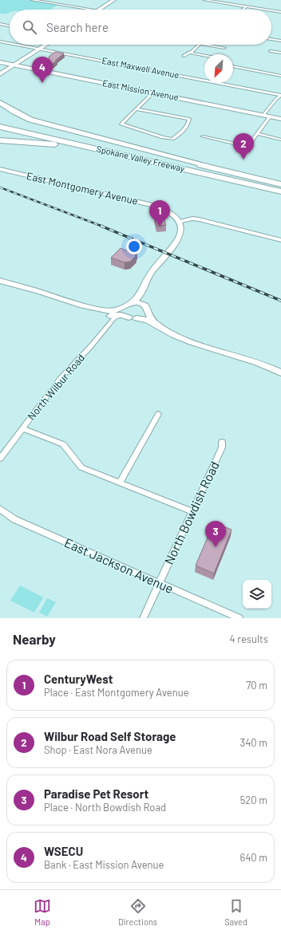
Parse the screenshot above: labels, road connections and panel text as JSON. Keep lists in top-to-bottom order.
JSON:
{
  "streets": {
    "highway": ["Spokane Valley Freeway"],
    "street": [
      "East Maxwell Avenue",
      "East Mission Avenue",
      "East Montgomery Avenue",
      "North Wilbur Road",
      "North Bowdish Road",
      "East Jackson Avenue"
    ]
  },
  "crossings": [
    ["North Bowdish Road", "East Jackson Avenue"]
  ],
  "north": "bottom left",
  "page": {
    "search": "Search here",
    "pins": [
      "4",
      "2",
      "1",
      "3"
    ],
    "heading": ["Nearby", "4 results"],
    "list": [
      {
        "mark": "1",
        "name": "CenturyWest",
        "note": "Place · East Montgomery Avenue",
        "value": "70 m"
      },
      {
        "mark": "2",
        "name": "Wilbur Road Self Storage",
        "note": "Shop · East Nora Avenue",
        "value": "340 m"
      },
      {
        "mark": "3",
        "name": "Paradise Pet Resort",
        "note": "Place · North Bowdish Road",
        "value": "520 m"
      },
      {
        "mark": "4",
        "name": "WSECU",
        "note": "Bank · East Mission Avenue",
        "value": "640 m"
      }
    ],
    "nav": ["Map", "Directions", "Saved"]
  }
}
